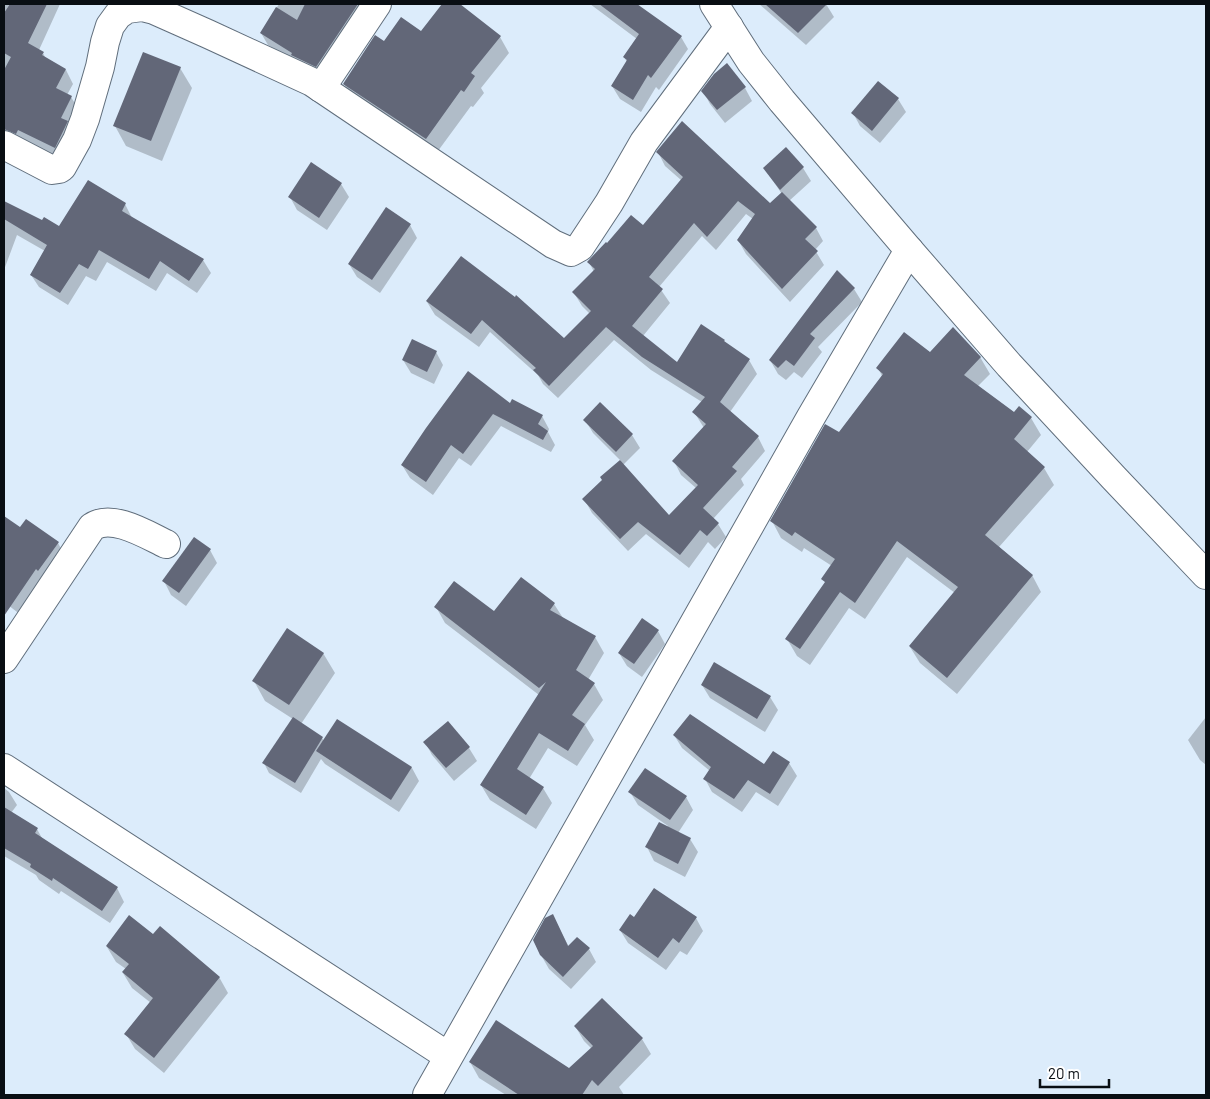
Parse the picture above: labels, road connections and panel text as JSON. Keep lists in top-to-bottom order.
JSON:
{
  "scale_bar": "20 m"
}
